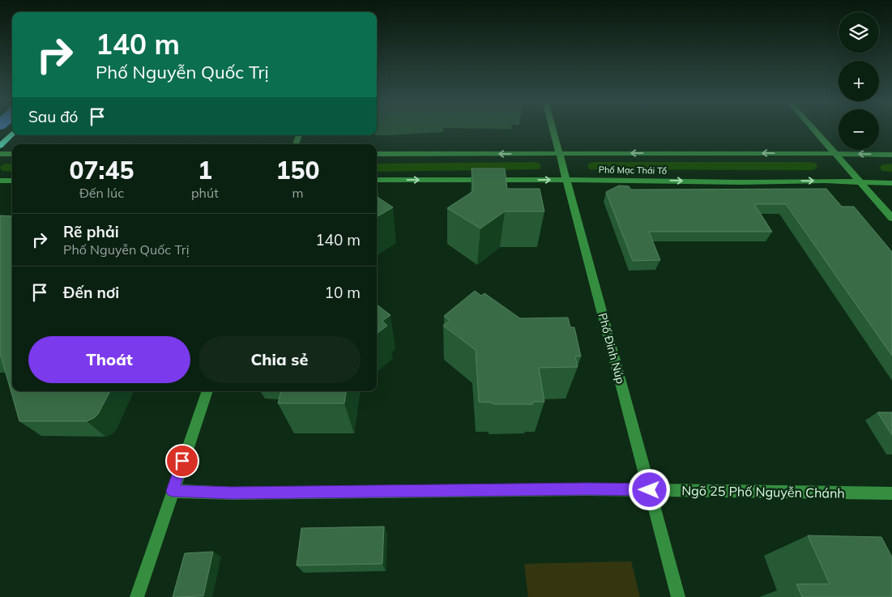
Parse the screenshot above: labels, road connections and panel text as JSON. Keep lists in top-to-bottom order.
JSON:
{
  "streets": {
    "street": ["Phố Mạc Thái Tổ", "Phố Đinh Núp", "Ngõ 25 Phố Nguyễn Chánh"]
  },
  "crossings": [
    ["Phố Mạc Thái Tổ", "Phố Đinh Núp"],
    ["Phố Đinh Núp", "Ngõ 25 Phố Nguyễn Chánh"]
  ],
  "page": {
    "map_buttons": ["+", "−"],
    "turn": ["140 m", "Phố Nguyễn Quốc Trị"],
    "then": "Sau đó",
    "eta": [
      "07:45",
      "Đến lúc",
      "1",
      "phút",
      "150",
      "m"
    ],
    "list": [
      {
        "name": "Rẽ phải",
        "note": "Phố Nguyễn Quốc Trị",
        "value": "140 m"
      },
      {
        "name": "Đến nơi",
        "value": "10 m"
      }
    ],
    "buttons": ["Thoát", "Chia sẻ"]
  }
}
